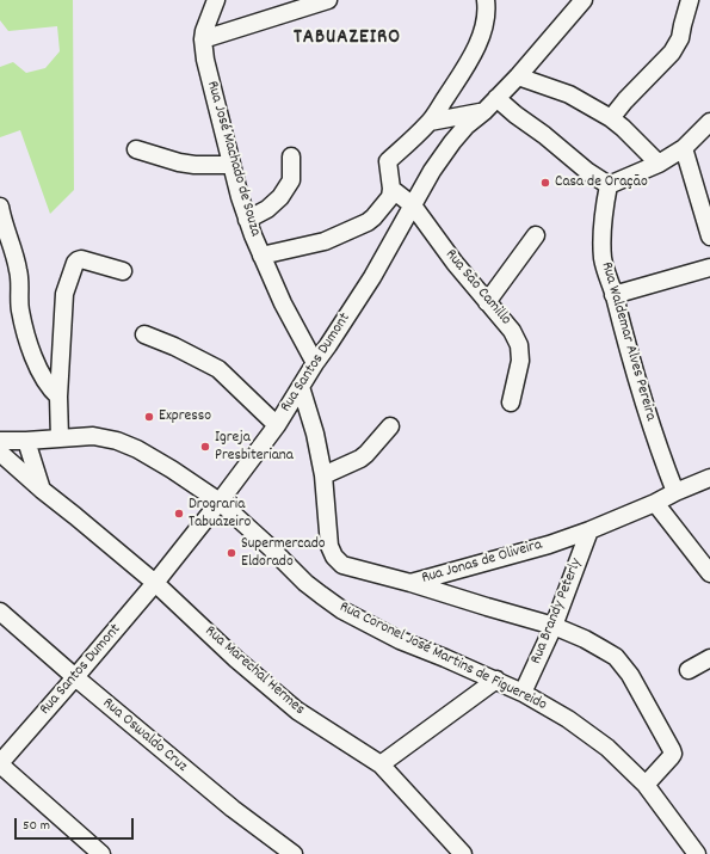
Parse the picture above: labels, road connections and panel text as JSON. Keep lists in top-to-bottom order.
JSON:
{
  "streets": {
    "street": [
      "Rua José Machado de Souza",
      "Rua São Camillo",
      "Rua Waldemar Alves Pereira",
      "Rua Santos Dumont",
      "Rua Jonas de Oliveira",
      "Rua Brandy Peterly",
      "Rua Coronel José Martins de Figuereido",
      "Rua Marechal Hermes",
      "Rua Oswaldo Cruz"
    ]
  },
  "crossings": [
    ["Rua José Machado de Souza", "Rua Santos Dumont"],
    ["Rua São Camillo", "Rua Santos Dumont"],
    ["Rua Waldemar Alves Pereira", "Rua Jonas de Oliveira"],
    ["Rua Santos Dumont", "Rua Jonas de Oliveira"],
    ["Rua Santos Dumont", "Rua Coronel José Martins de Figuereido"],
    ["Rua Santos Dumont", "Rua Marechal Hermes"],
    ["Rua Santos Dumont", "Rua Oswaldo Cruz"],
    ["Rua Jonas de Oliveira", "Rua Brandy Peterly"],
    ["Rua Brandy Peterly", "Rua Coronel José Martins de Figuereido"]
  ],
  "districts": ["TABUAZEIRO"],
  "places": [
    "Casa de Oração",
    "Expresso",
    "Igreja Presbiteriana",
    "Drograria Tabuazeiro",
    "Supermercado Eldorado"
  ],
  "scale_bar": "50 m"
}
